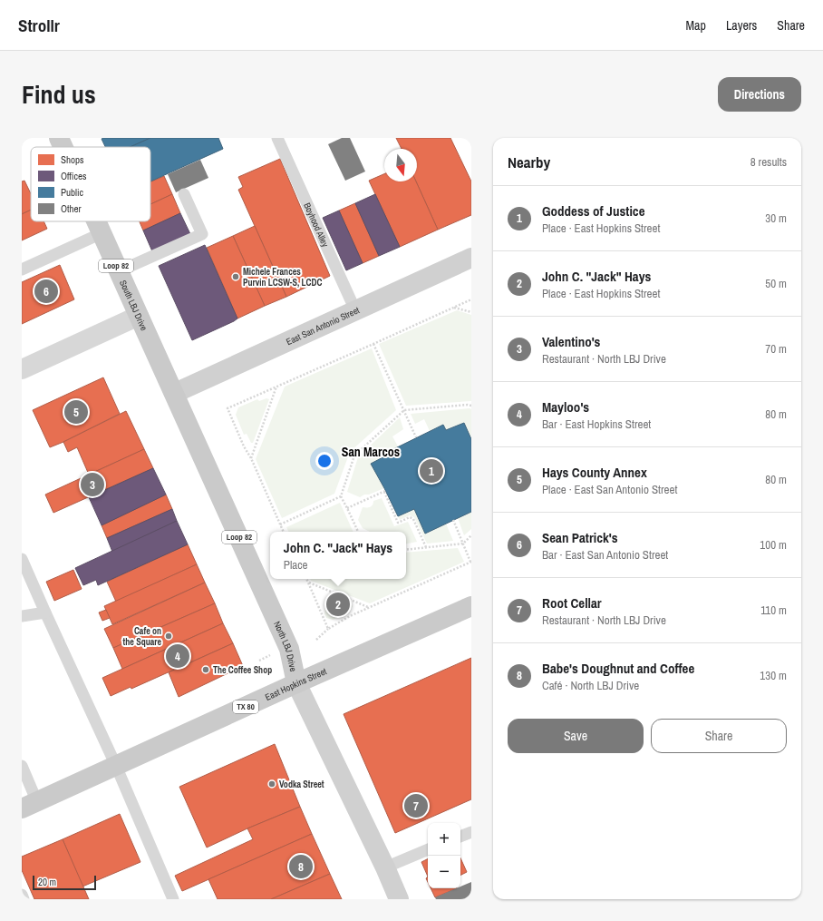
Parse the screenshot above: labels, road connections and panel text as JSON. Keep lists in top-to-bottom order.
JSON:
{
  "streets": {
    "main road": [
      "Loop 82",
      "South LBJ Drive",
      "North LBJ Drive",
      "East Hopkins Street",
      "TX 80"
    ],
    "street": ["East San Antonio Street"],
    "lane": ["Boyhood Alley"]
  },
  "crossings": [
    ["Boyhood Alley", "East San Antonio Street"],
    ["South LBJ Drive", "East San Antonio Street"],
    ["South LBJ Drive", "North LBJ Drive"],
    ["East San Antonio Street", "North LBJ Drive"],
    ["North LBJ Drive", "East Hopkins Street"]
  ],
  "districts": ["San Marcos"],
  "places": [
    "Michele Frances Purvin LCSW-S, LCDC",
    "Cafe on the Square",
    "The Coffee Shop",
    "Vodka Street"
  ],
  "legend": [
    "Shops",
    "Offices",
    "Public",
    "Other"
  ],
  "scale_bar": "20 m",
  "north": "bottom",
  "page": {
    "header": "Strollr",
    "nav": ["Map", "Layers", "Share"],
    "title": "Find us",
    "buttons": [
      "Directions",
      ["Save", "Share"]
    ],
    "heading": ["Nearby", "8 results"],
    "list": [
      {
        "mark": "1",
        "name": "Goddess of Justice",
        "note": "Place · East Hopkins Street",
        "value": "30 m"
      },
      {
        "mark": "2",
        "name": "John C. \"Jack\" Hays",
        "note": "Place · East Hopkins Street",
        "value": "50 m"
      },
      {
        "mark": "3",
        "name": "Valentino's",
        "note": "Restaurant · North LBJ Drive",
        "value": "70 m"
      },
      {
        "mark": "4",
        "name": "Mayloo's",
        "note": "Bar · East Hopkins Street",
        "value": "80 m"
      },
      {
        "mark": "5",
        "name": "Hays County Annex",
        "note": "Place · East San Antonio Street",
        "value": "80 m"
      },
      {
        "mark": "6",
        "name": "Sean Patrick's",
        "note": "Bar · East San Antonio Street",
        "value": "100 m"
      },
      {
        "mark": "7",
        "name": "Root Cellar",
        "note": "Restaurant · North LBJ Drive",
        "value": "110 m"
      },
      {
        "mark": "8",
        "name": "Babe's Doughnut and Coffee",
        "note": "Café · North LBJ Drive",
        "value": "130 m"
      }
    ],
    "pins": [
      "6",
      "5",
      "1",
      "3",
      "2",
      "4",
      "7",
      "8"
    ],
    "popup": ["John C. \"Jack\" Hays", "Place"],
    "map_buttons": ["+", "−"],
    "scale": "20 m"
  }
}
